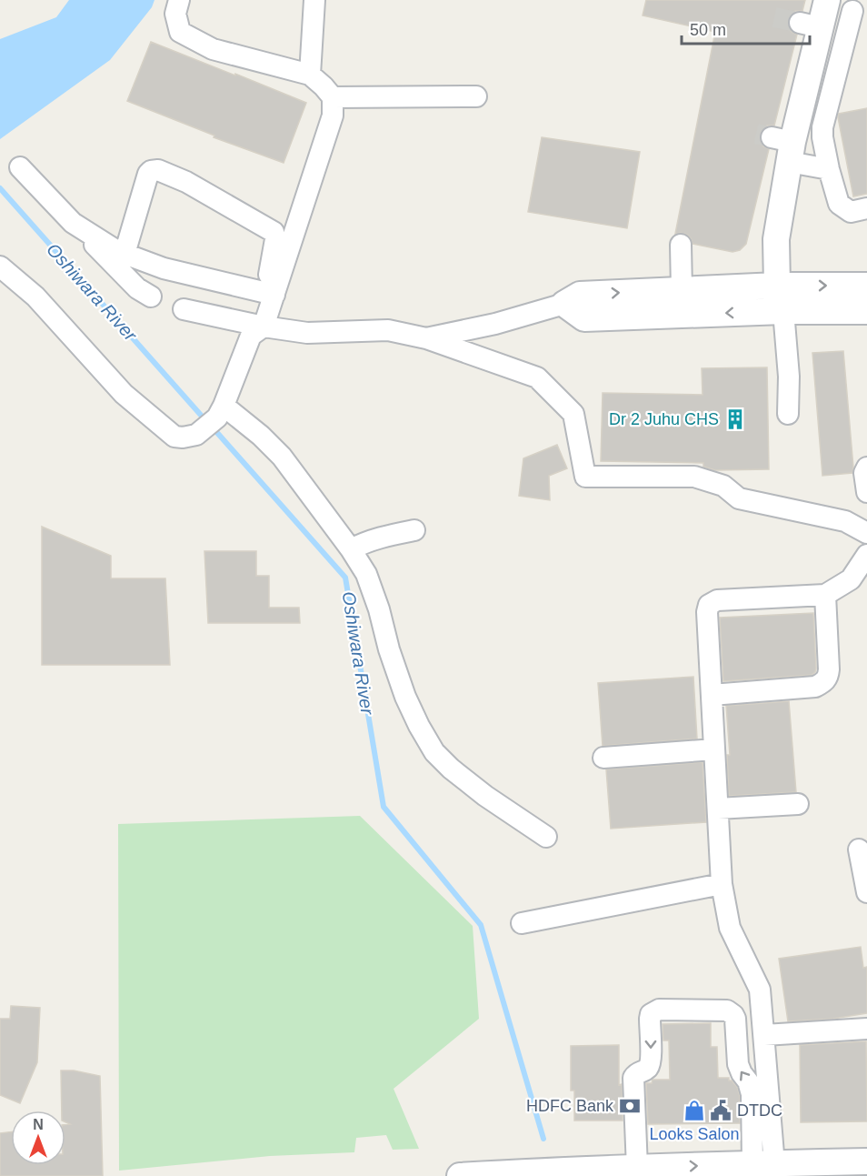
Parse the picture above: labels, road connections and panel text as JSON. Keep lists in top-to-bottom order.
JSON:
{
  "water": ["Oshiwara River"],
  "places": {
    "building": ["Dr 2 Juhu CHS"],
    "bank": ["HDFC Bank"],
    "shop": ["Looks Salon"],
    "public building": ["DTDC"]
  },
  "scale_bar": "50 m",
  "north": "top"
}
